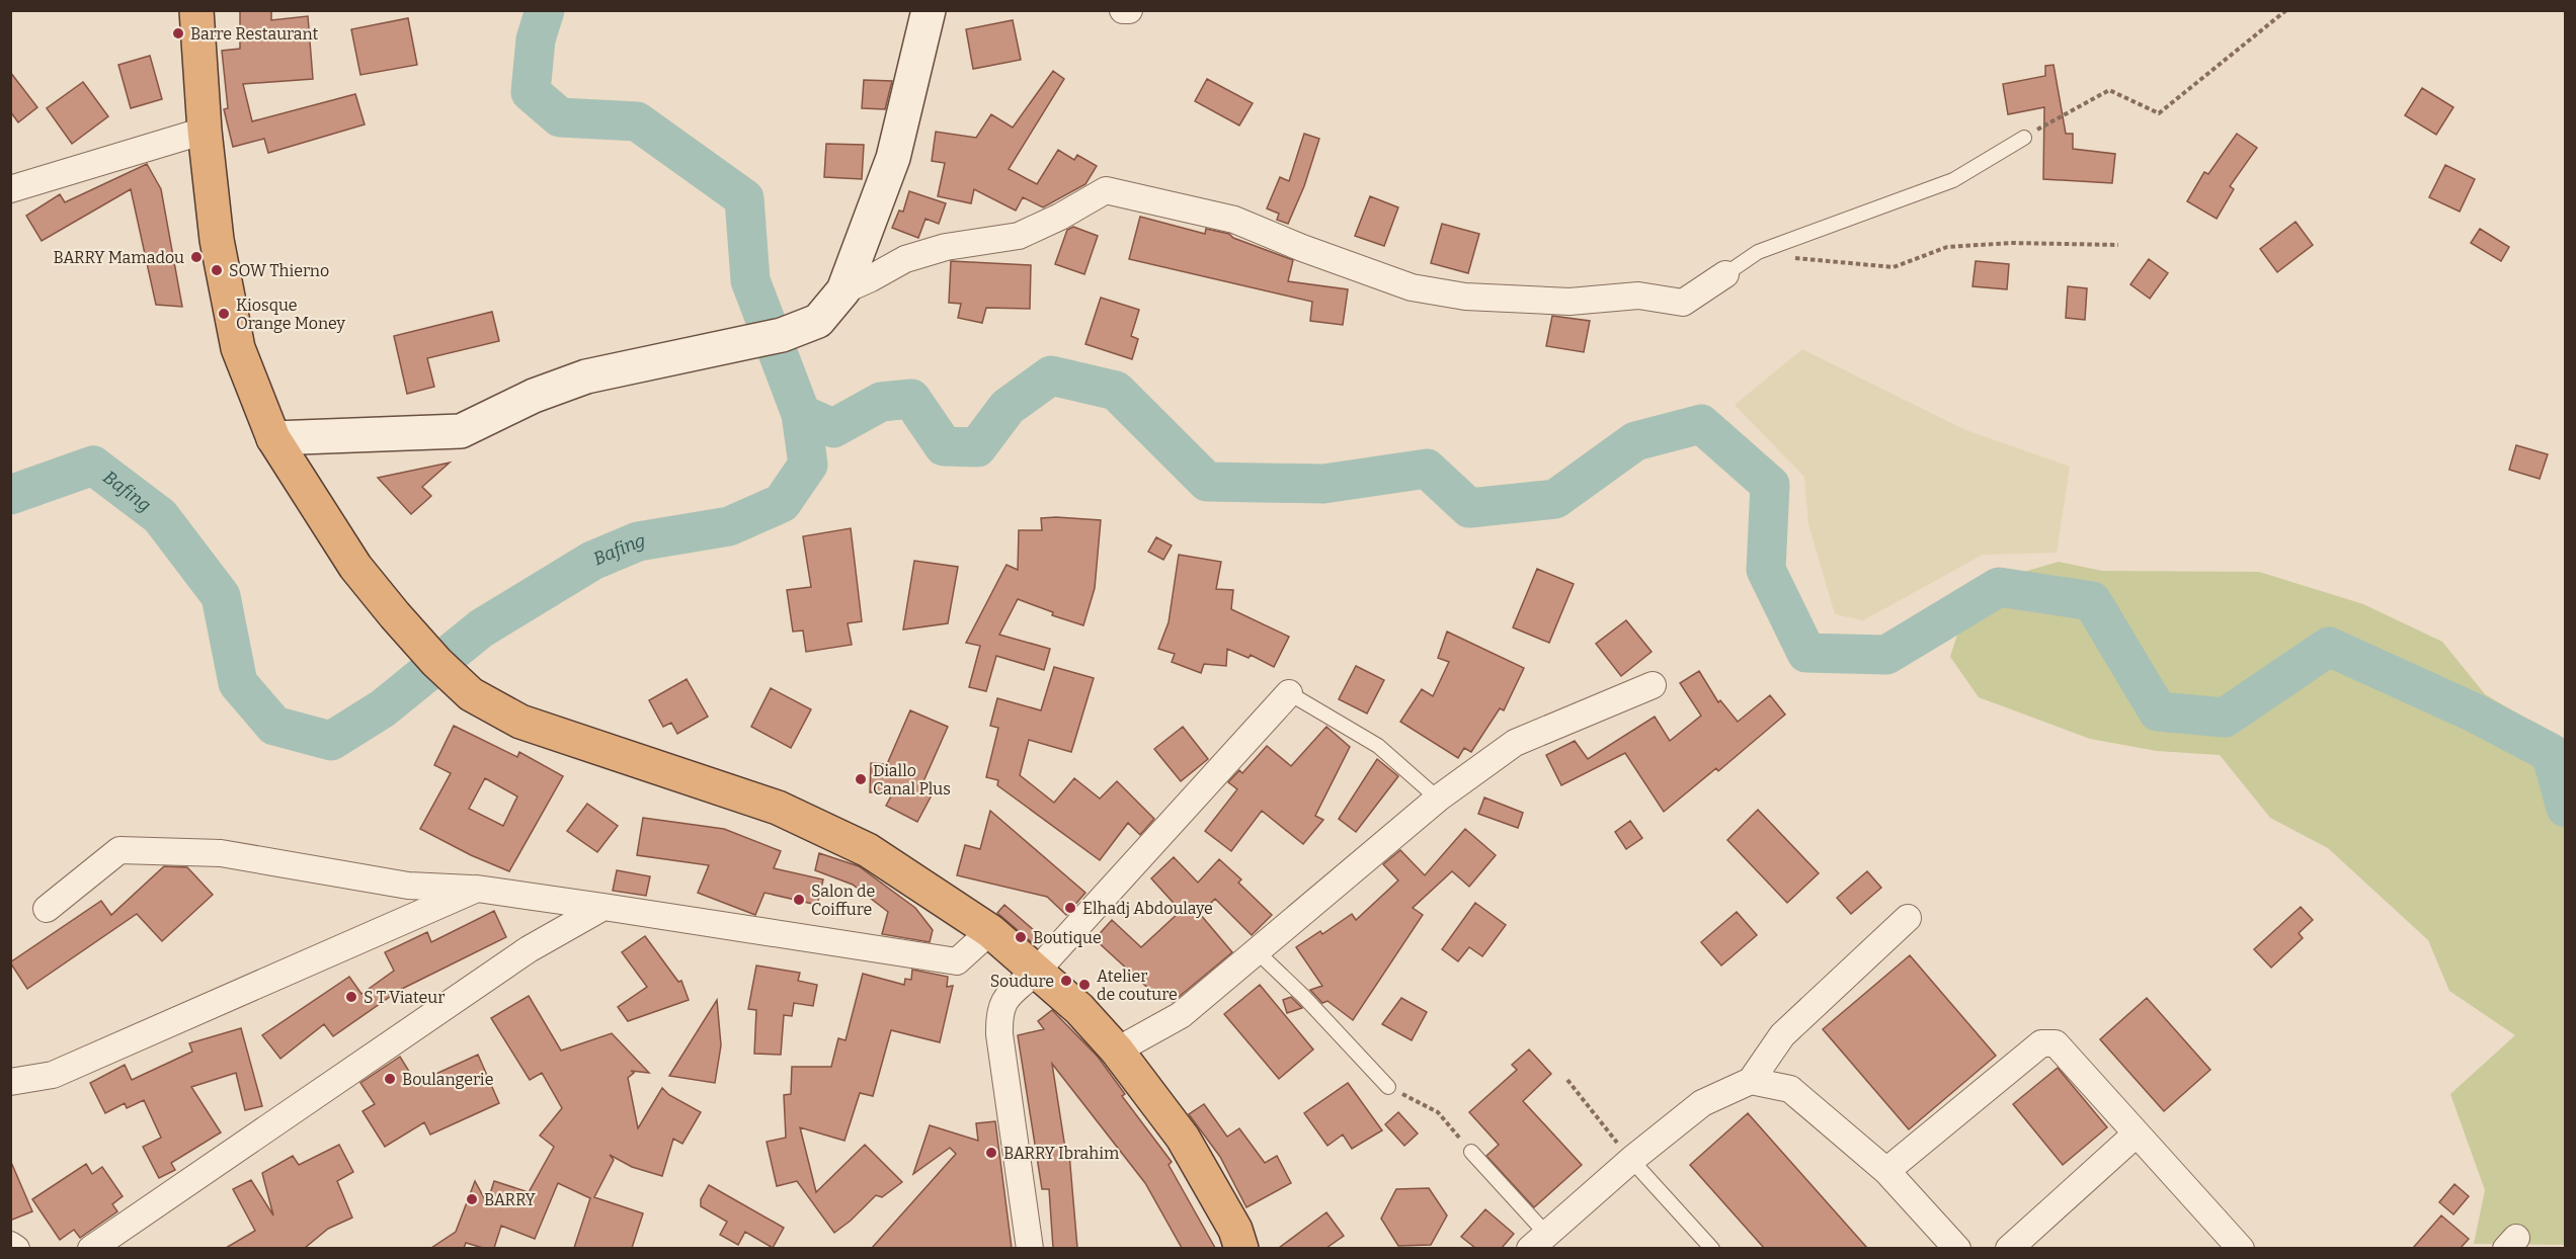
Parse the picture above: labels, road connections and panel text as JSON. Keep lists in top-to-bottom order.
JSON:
{
  "water": ["Bafing"],
  "places": [
    "Barre Restaurant",
    "BARRY Mamadou",
    "SOW Thierno",
    "Kiosque Orange Money",
    "Diallo Canal Plus",
    "Salon de Coiffure",
    "Elhadj Abdoulaye",
    "Boutique",
    "Soudure",
    "Atelier de couture",
    "S T Viateur",
    "Boulangerie",
    "BARRY Ibrahim",
    "BARRY"
  ]
}
